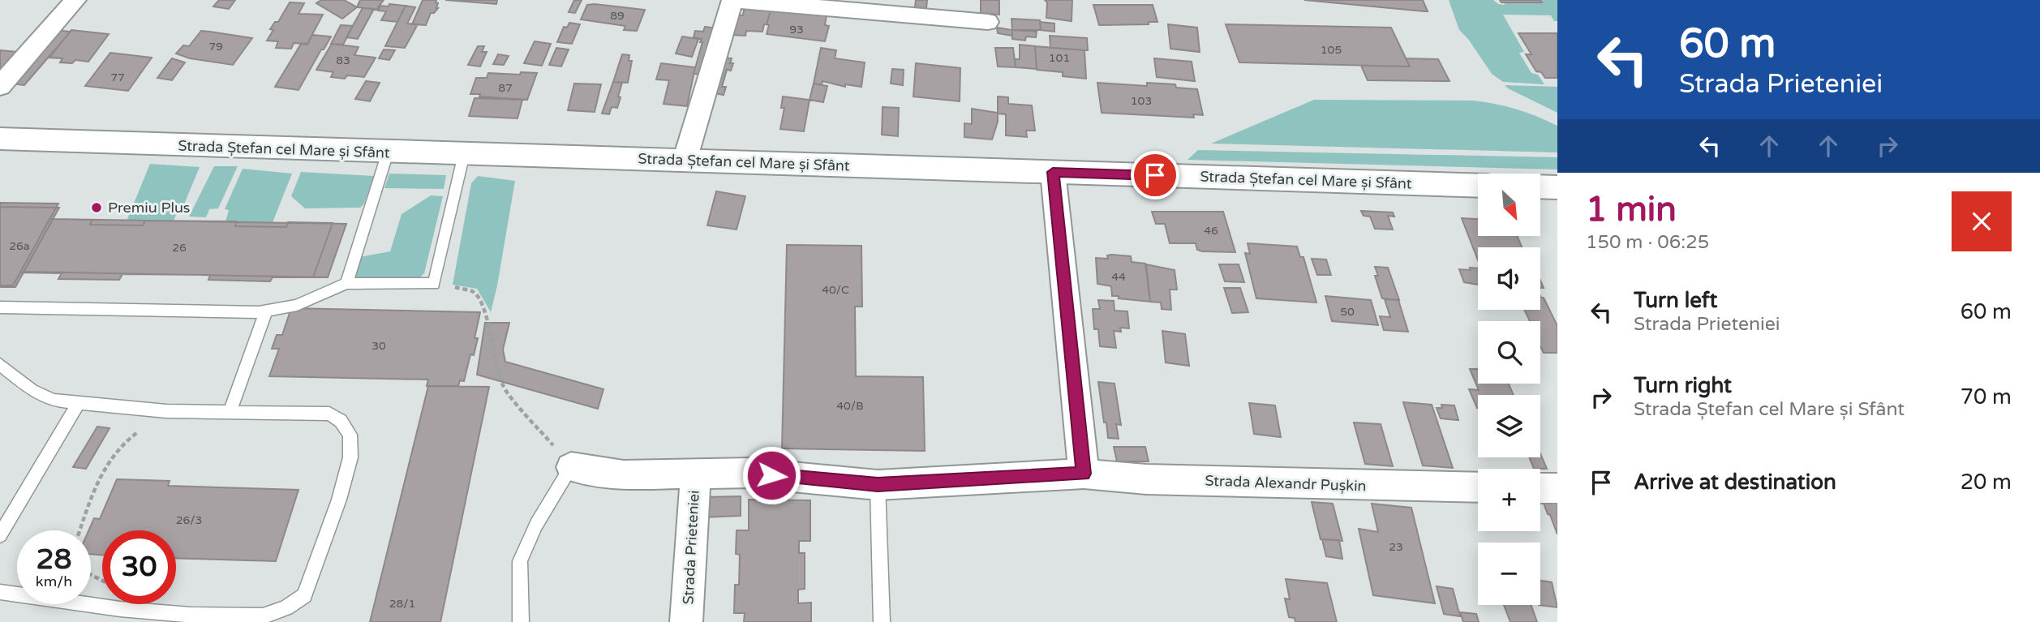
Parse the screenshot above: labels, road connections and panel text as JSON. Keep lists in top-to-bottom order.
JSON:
{
  "streets": {
    "street": ["Strada Ștefan cel Mare și Sfânt", "Strada Alexandr Pușkin", "Strada Prieteniei"]
  },
  "crossings": [
    ["Strada Alexandr Pușkin", "Strada Prieteniei"]
  ],
  "places": ["Premiu Plus"],
  "house_numbers": [
    "89",
    "93",
    "79",
    "105",
    "101",
    "83",
    "77",
    "87",
    "103",
    "46",
    "26a",
    "26",
    "44",
    "40/C",
    "50",
    "30",
    "40/B",
    "26/3",
    "23",
    "28/1"
  ],
  "north": "bottom right",
  "page": {
    "turn": ["60 m", "Strada Prieteniei"],
    "heading": ["1 min", "150 m · 06:25"],
    "map_buttons": ["+", "−"],
    "list": [
      {
        "name": "Turn left",
        "note": "Strada Prieteniei",
        "value": "60 m"
      },
      {
        "name": "Turn right",
        "note": "Strada Ștefan cel Mare și Sfânt",
        "value": "70 m"
      },
      {
        "name": "Arrive at destination",
        "value": "20 m"
      }
    ],
    "speed": "28 km/h",
    "limit": "30"
  }
}
